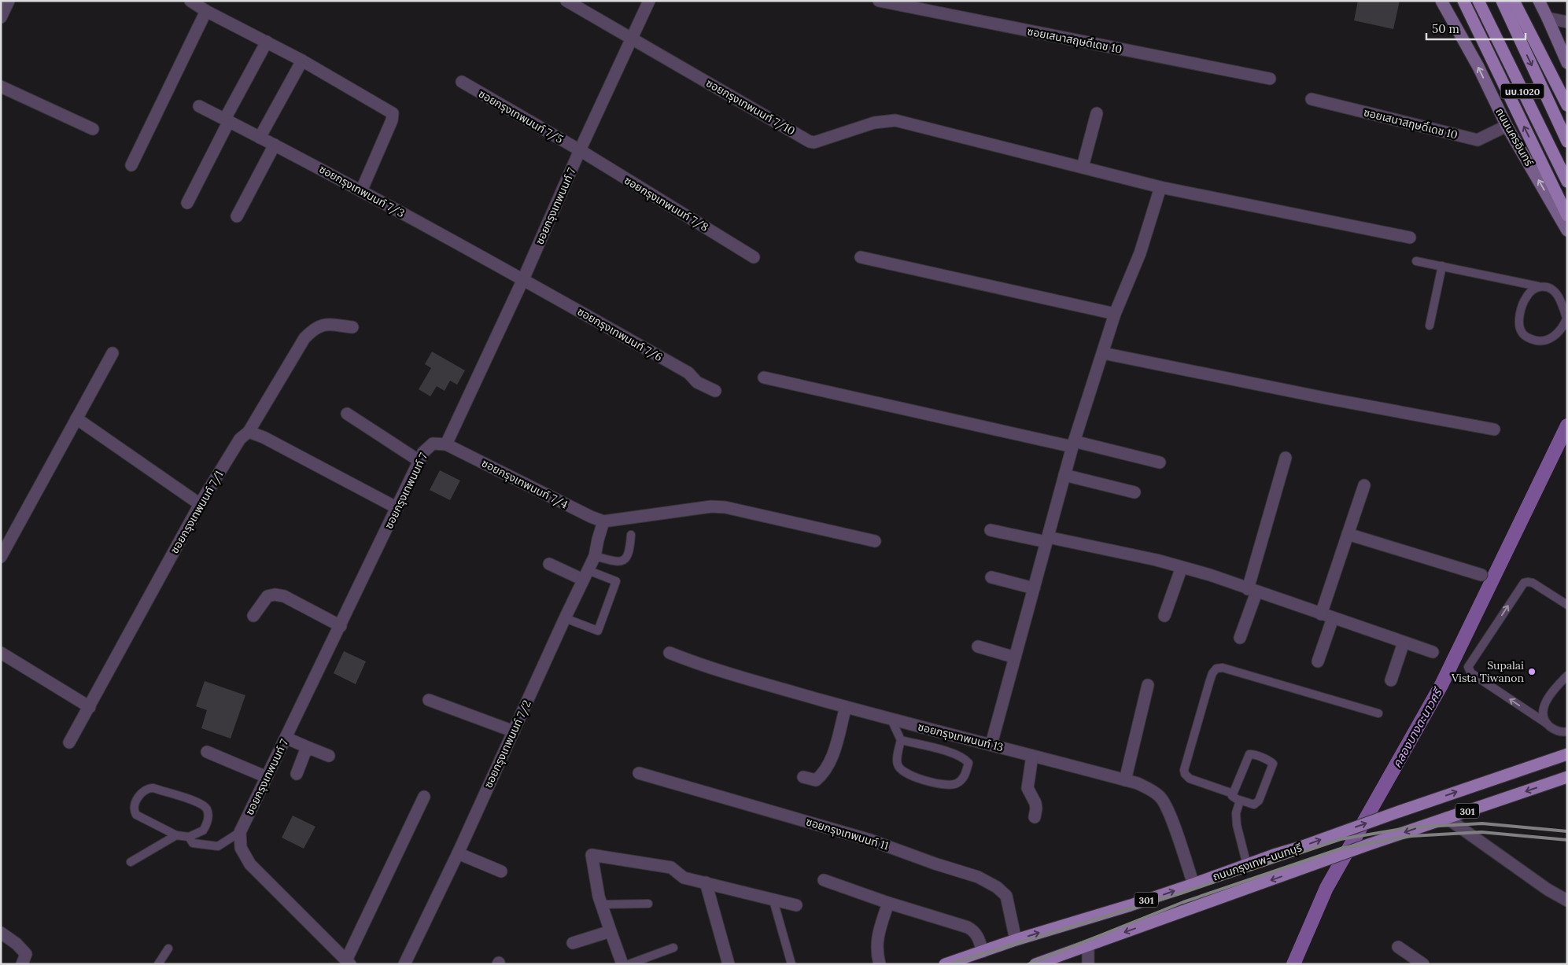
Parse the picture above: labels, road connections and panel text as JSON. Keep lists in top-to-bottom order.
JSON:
{
  "streets": {
    "main road": [
      "นบ.1020",
      "ถนนนครอินทร์",
      "301",
      "ถนนกรุงเทพ-นนทบุรี"
    ],
    "street": [
      "ซอยเสนาสฤษดิ์เดช 10",
      "ซอยกรุงเทพนนท์ 7/10",
      "ซอยกรุงเทพนนท์ 7/5",
      "ซอยกรุงเทพนนท์ 7/3",
      "ซอยกรุงเทพนนท์ 7/8",
      "ซอยกรุงเทพนนท์ 7",
      "ซอยกรุงเทพนนท์ 7/6",
      "ซอยกรุงเทพนนท์ 7/4",
      "ซอยกรุงเทพนนท์ 7/1",
      "ซอยกรุงเทพนนท์ 13",
      "ซอยกรุงเทพนนท์ 7/2",
      "ซอยกรุงเทพนนท์ 11"
    ]
  },
  "crossings": [
    ["ซอยเสนาสฤษดิ์เดช 10", "ถนนนครอินทร์"],
    ["ซอยกรุงเทพนนท์ 7/10", "ซอยกรุงเทพนนท์ 7"],
    ["ซอยกรุงเทพนนท์ 7/5", "ซอยกรุงเทพนนท์ 7/8"],
    ["ซอยกรุงเทพนนท์ 7/5", "ซอยกรุงเทพนนท์ 7"],
    ["ซอยกรุงเทพนนท์ 7/3", "ซอยกรุงเทพนนท์ 7"],
    ["ซอยกรุงเทพนนท์ 7/3", "ซอยกรุงเทพนนท์ 7/6"],
    ["ซอยกรุงเทพนนท์ 7/8", "ซอยกรุงเทพนนท์ 7"],
    ["ซอยกรุงเทพนนท์ 7", "ซอยกรุงเทพนนท์ 7/6"],
    ["ซอยกรุงเทพนนท์ 7", "ซอยกรุงเทพนนท์ 7/4"],
    ["ซอยกรุงเทพนนท์ 7/4", "ซอยกรุงเทพนนท์ 7/2"],
    ["ซอยกรุงเทพนนท์ 13", "ถนนกรุงเทพ-นนทบุรี"],
    ["ซอยกรุงเทพนนท์ 11", "ถนนกรุงเทพ-นนทบุรี"]
  ],
  "water": ["คลองบางตะนาวศรี"],
  "places": ["Supalai Vista Tiwanon"],
  "scale_bar": "50 m"
}
